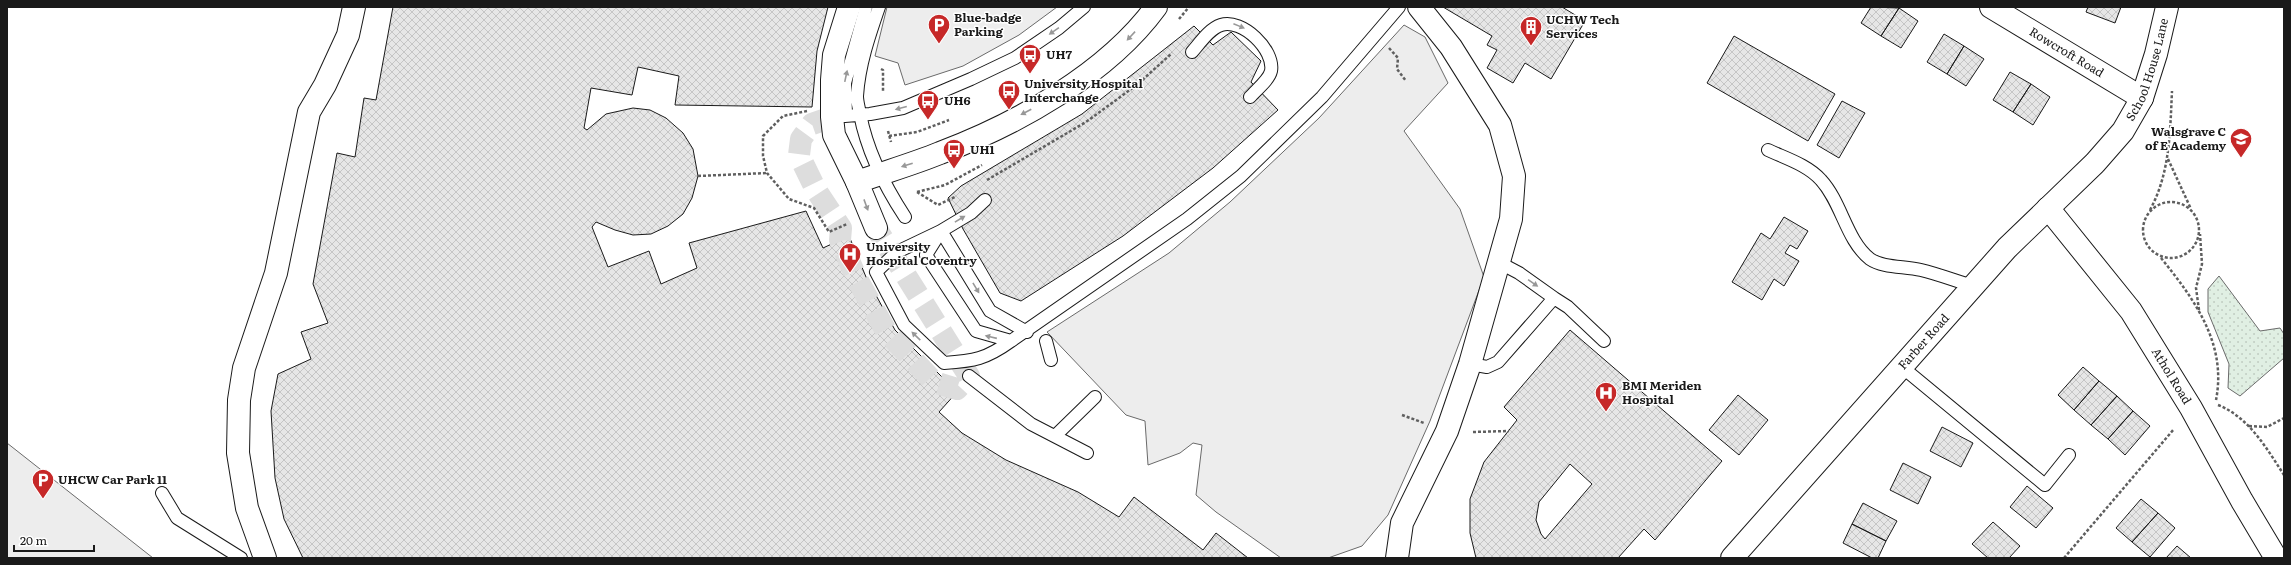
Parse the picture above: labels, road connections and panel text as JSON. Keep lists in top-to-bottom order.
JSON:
{
  "streets": {
    "street": [
      "Rowcroft Road",
      "School House Lane",
      "Farber Road",
      "Athol Road"
    ]
  },
  "crossings": [
    ["Rowcroft Road", "School House Lane"],
    ["School House Lane", "Farber Road"],
    ["Farber Road", "Athol Road"]
  ],
  "places": {
    "parking": ["Blue-badge Parking", "UHCW Car Park 11"],
    "building": ["UCHW Tech Services"],
    "bus stop": [
      "UH7",
      "University Hospital Interchange",
      "UH6",
      "UH1"
    ],
    "school or university": ["Walsgrave C of E Academy"],
    "hospital": ["University Hospital Coventry", "BMI Meriden Hospital"]
  },
  "scale_bar": "20 m"
}
